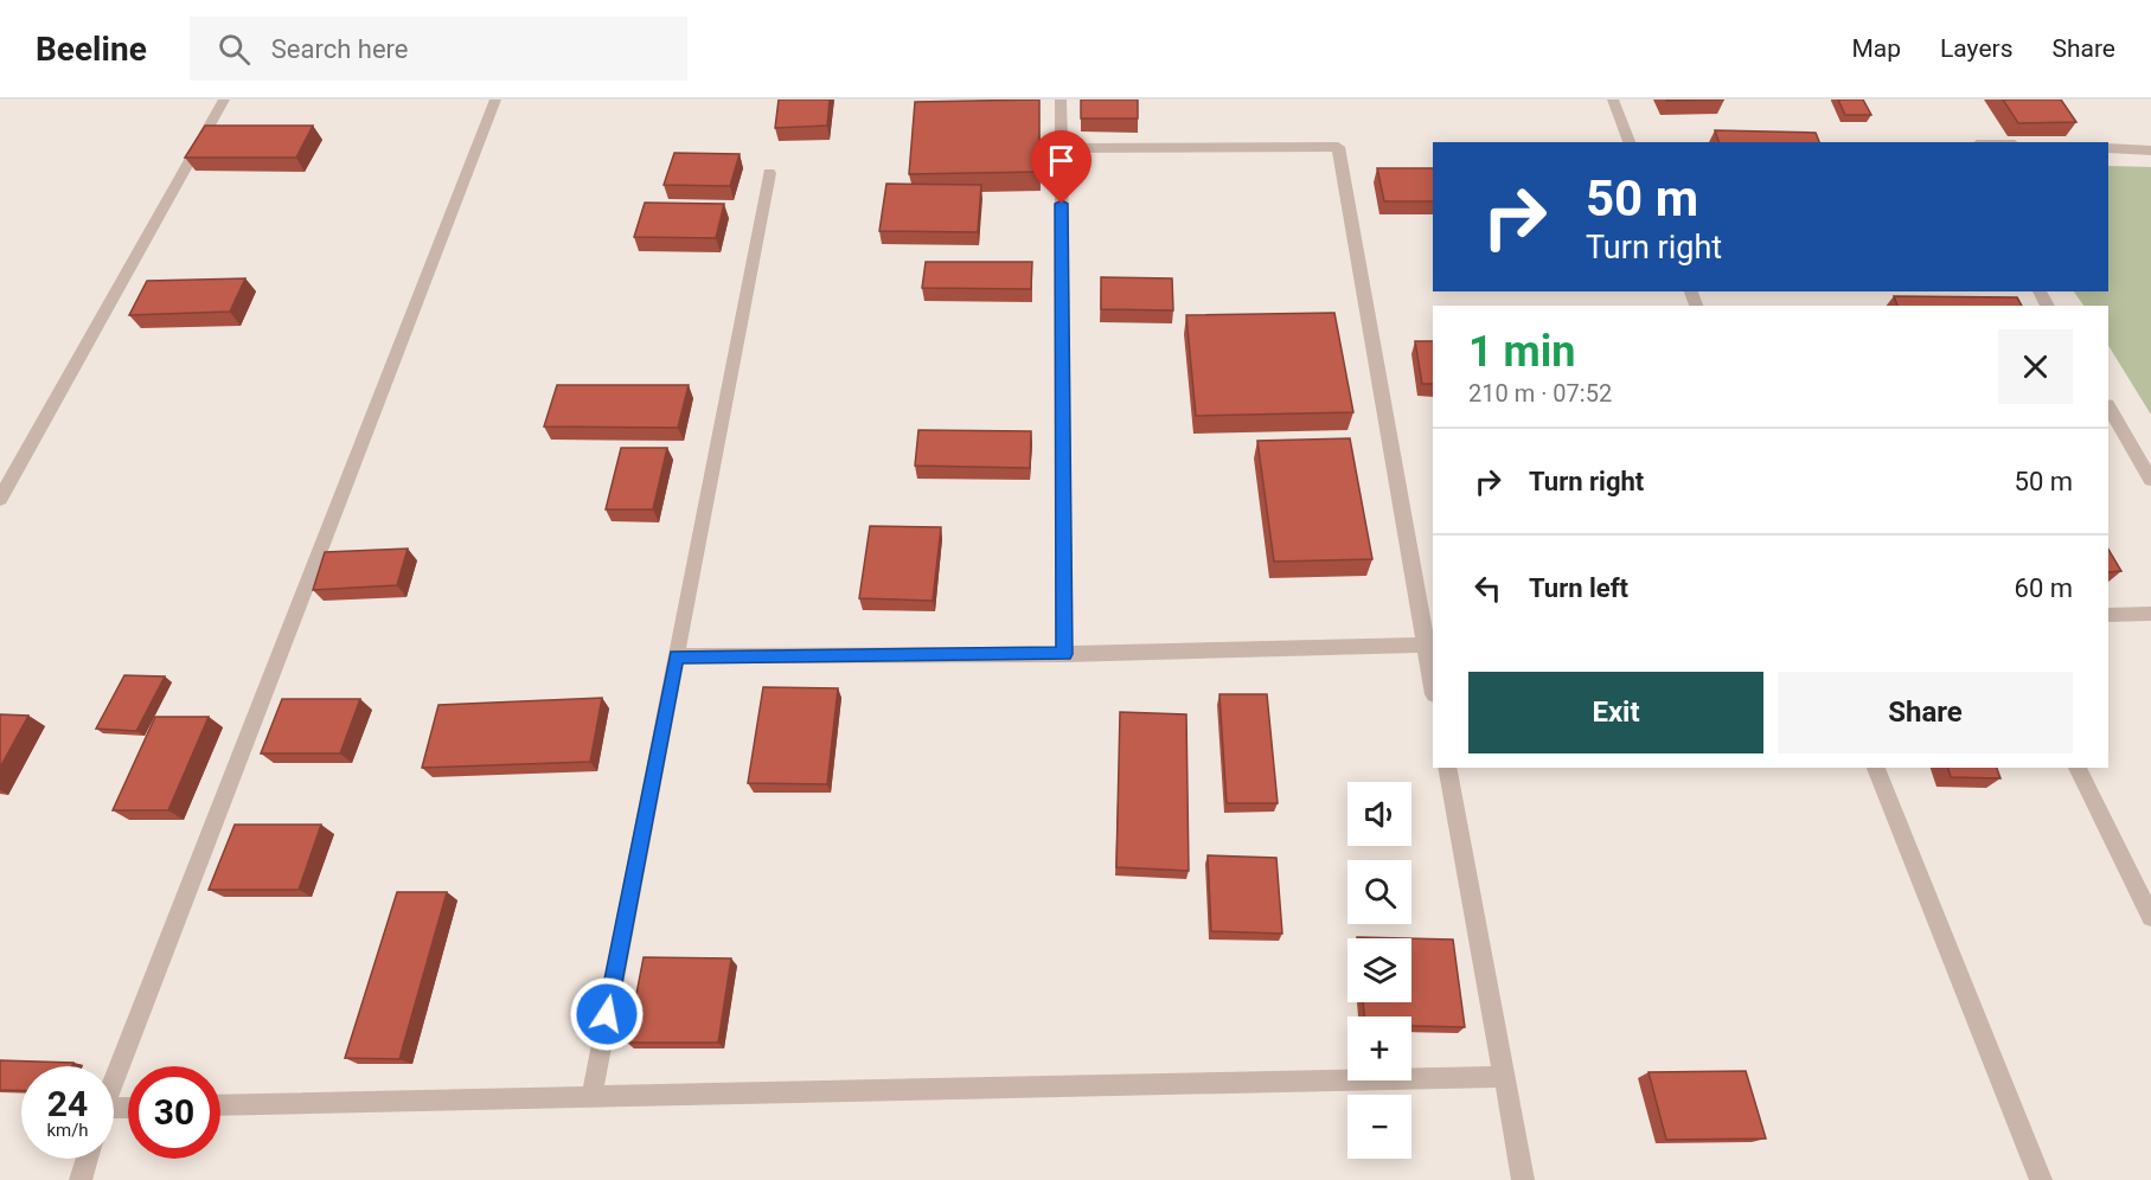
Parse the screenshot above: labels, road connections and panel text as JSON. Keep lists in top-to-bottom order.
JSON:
{
  "page": {
    "header": "Beeline",
    "search": "Search here",
    "nav": ["Map", "Layers", "Share"],
    "turn": ["50 m", "Turn right"],
    "heading": ["1 min", "210 m · 07:52"],
    "list": [
      {
        "name": "Turn right",
        "value": "50 m"
      },
      {
        "name": "Turn left",
        "value": "60 m"
      }
    ],
    "buttons": ["Exit", "Share"],
    "map_buttons": ["+", "−"],
    "speed": "24 km/h",
    "limit": "30"
  }
}
